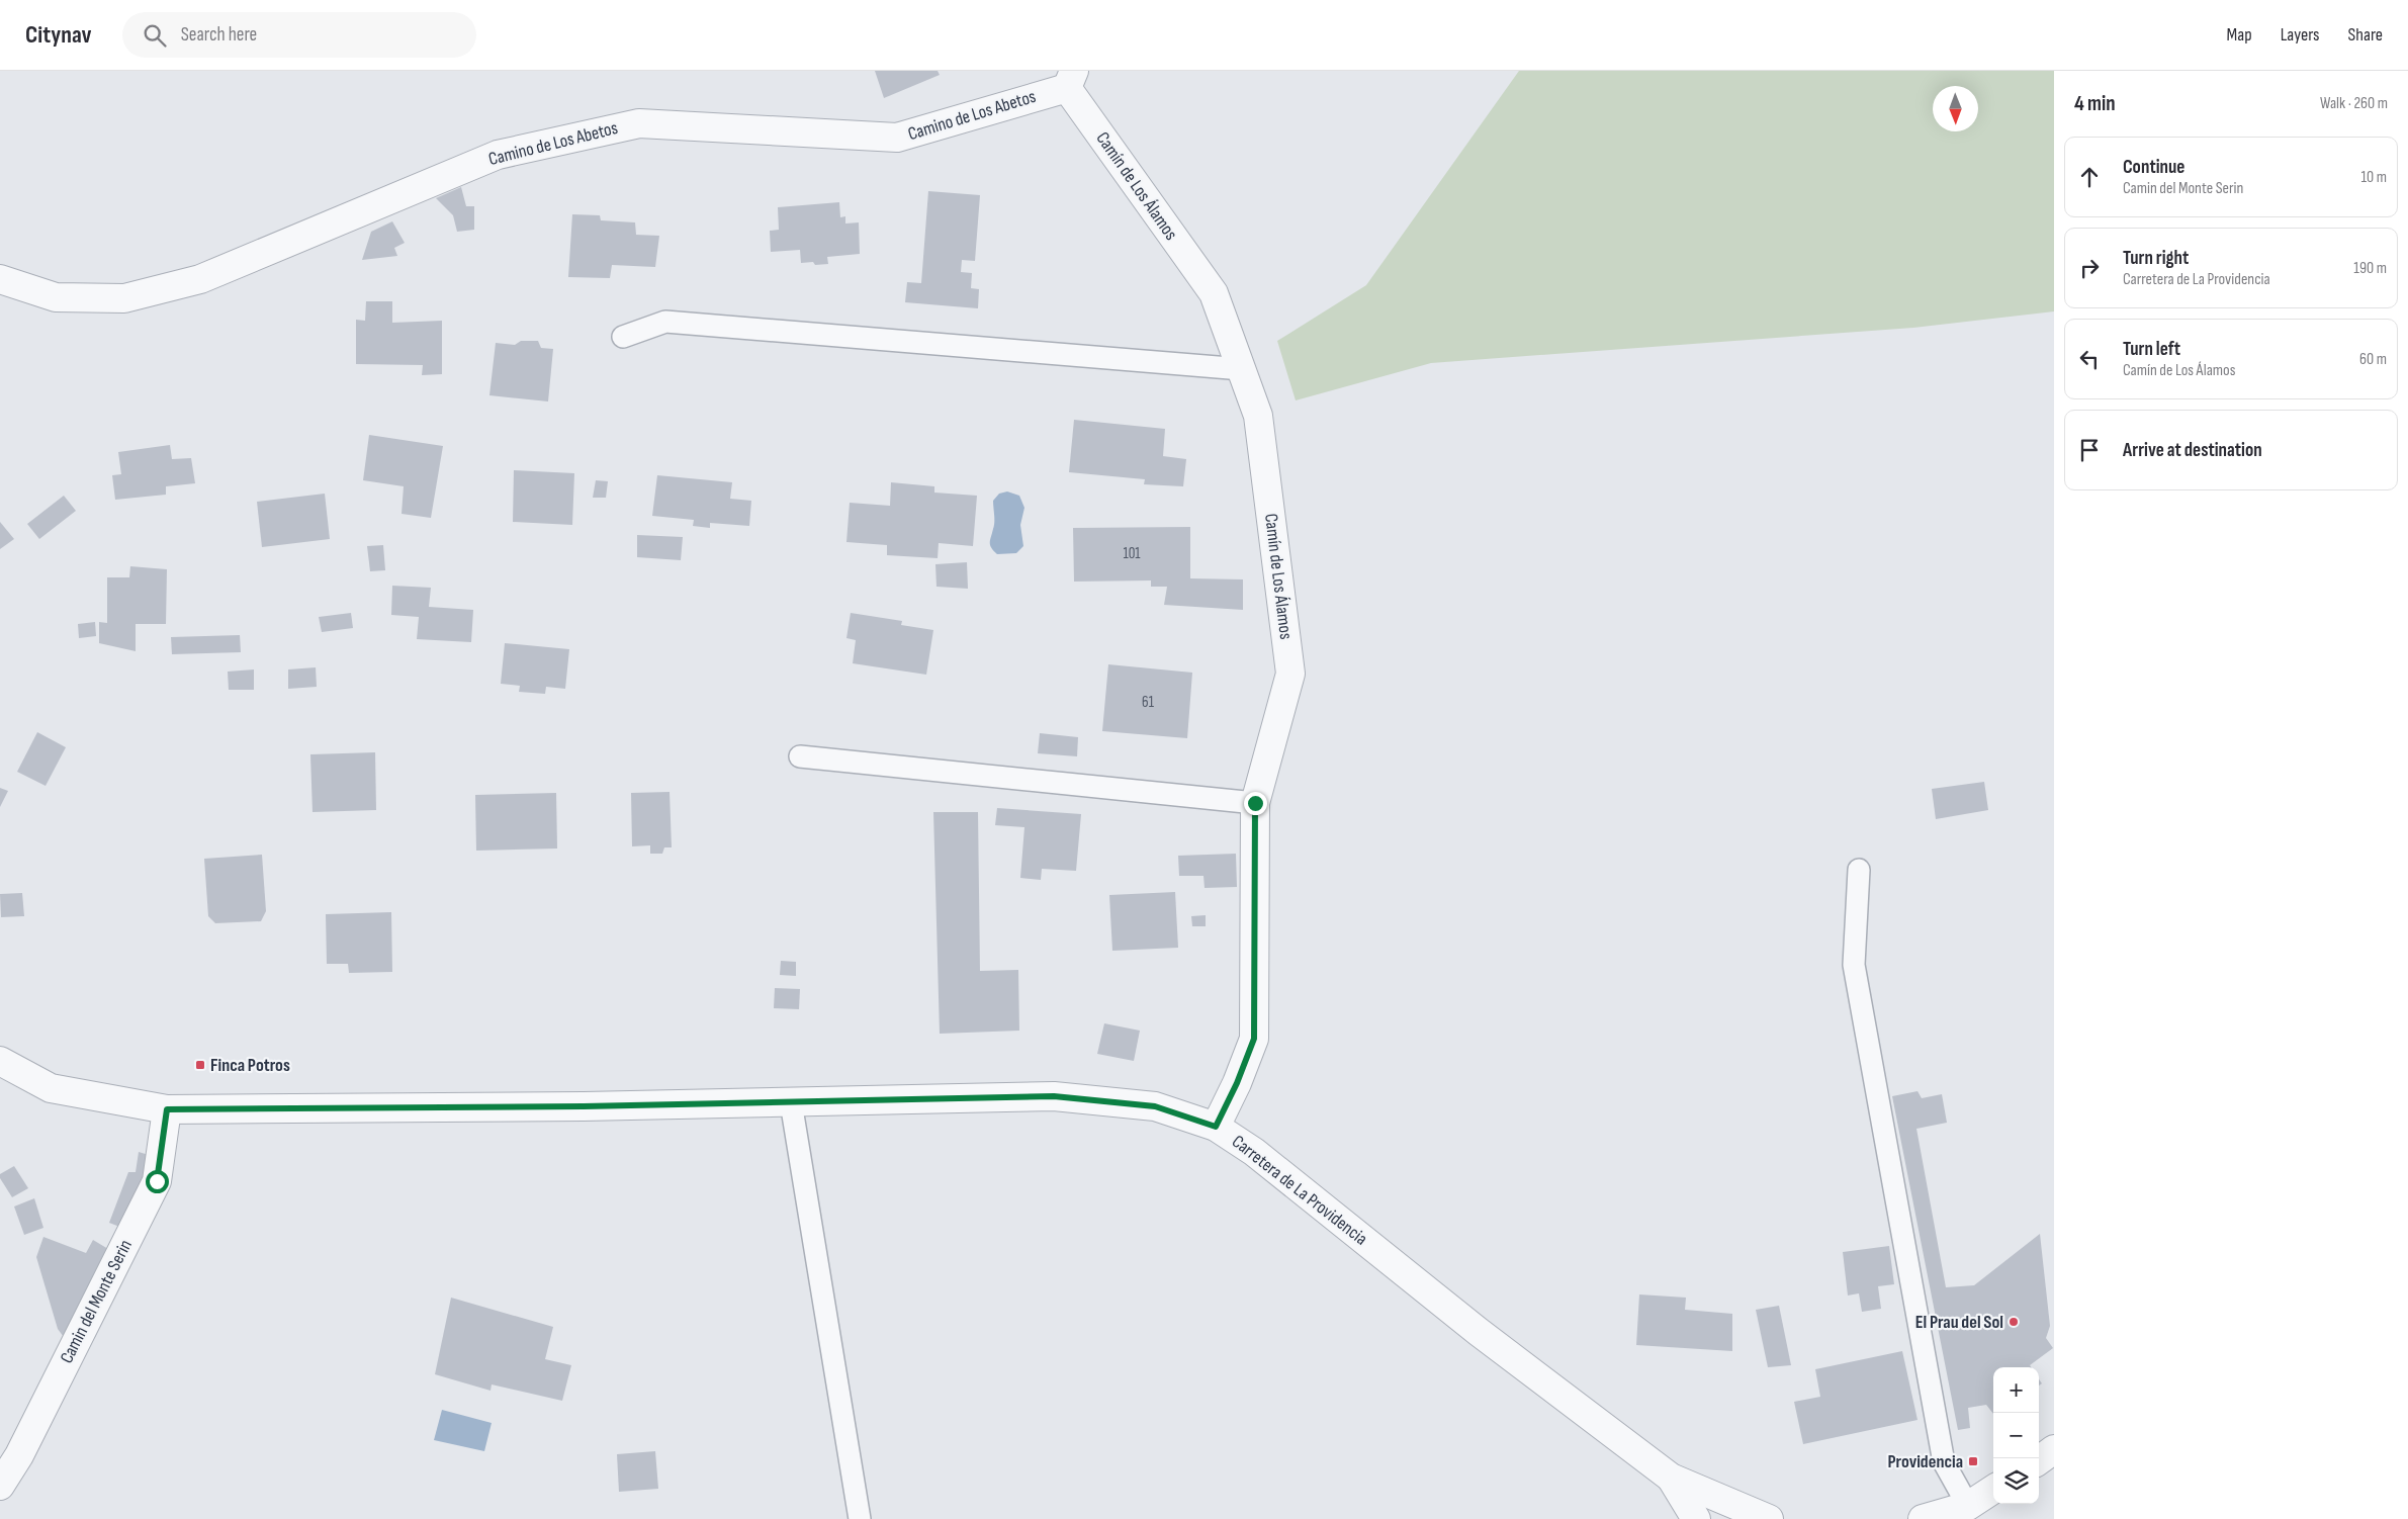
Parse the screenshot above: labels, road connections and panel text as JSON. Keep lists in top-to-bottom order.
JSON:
{
  "streets": {
    "street": [
      "Camino de Los Abetos",
      "Camín de Los Álamos",
      "Carretera de La Providencia",
      "Camin del Monte Serin"
    ]
  },
  "crossings": [
    ["Camino de Los Abetos", "Camín de Los Álamos"],
    ["Camín de Los Álamos", "Carretera de La Providencia"],
    ["Carretera de La Providencia", "Camin del Monte Serin"]
  ],
  "places": {
    "transit": ["Finca Potros", "Providencia"],
    "other": ["El Prau del Sol"]
  },
  "house_numbers": ["101", "61"],
  "north": "bottom",
  "page": {
    "header": "Citynav",
    "search": "Search here",
    "nav": ["Map", "Layers", "Share"],
    "heading": ["4 min", "Walk · 260 m"],
    "list": [
      ["Continue", "Camin del Monte Serin", "10 m"],
      ["Turn right", "Carretera de La Providencia", "190 m"],
      ["Turn left", "Camín de Los Álamos", "60 m"],
      "Arrive at destination"
    ],
    "map_buttons": ["+", "−"]
  }
}
